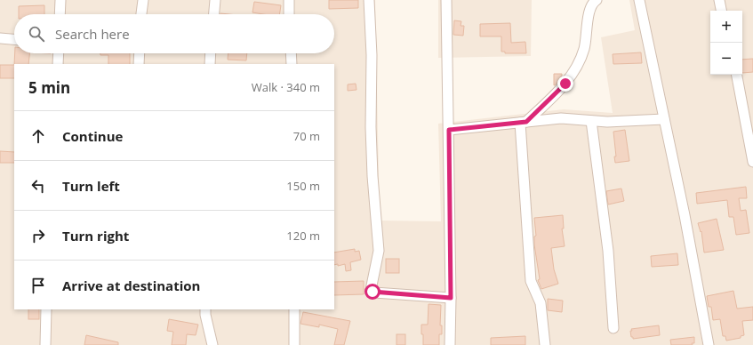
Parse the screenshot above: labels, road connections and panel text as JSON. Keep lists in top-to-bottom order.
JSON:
{
  "page": {
    "map_buttons": ["+", "−"],
    "search": "Search here",
    "heading": ["5 min", "Walk · 340 m"],
    "list": [
      ["Continue", "70 m"],
      ["Turn left", "150 m"],
      ["Turn right", "120 m"],
      "Arrive at destination"
    ]
  }
}
